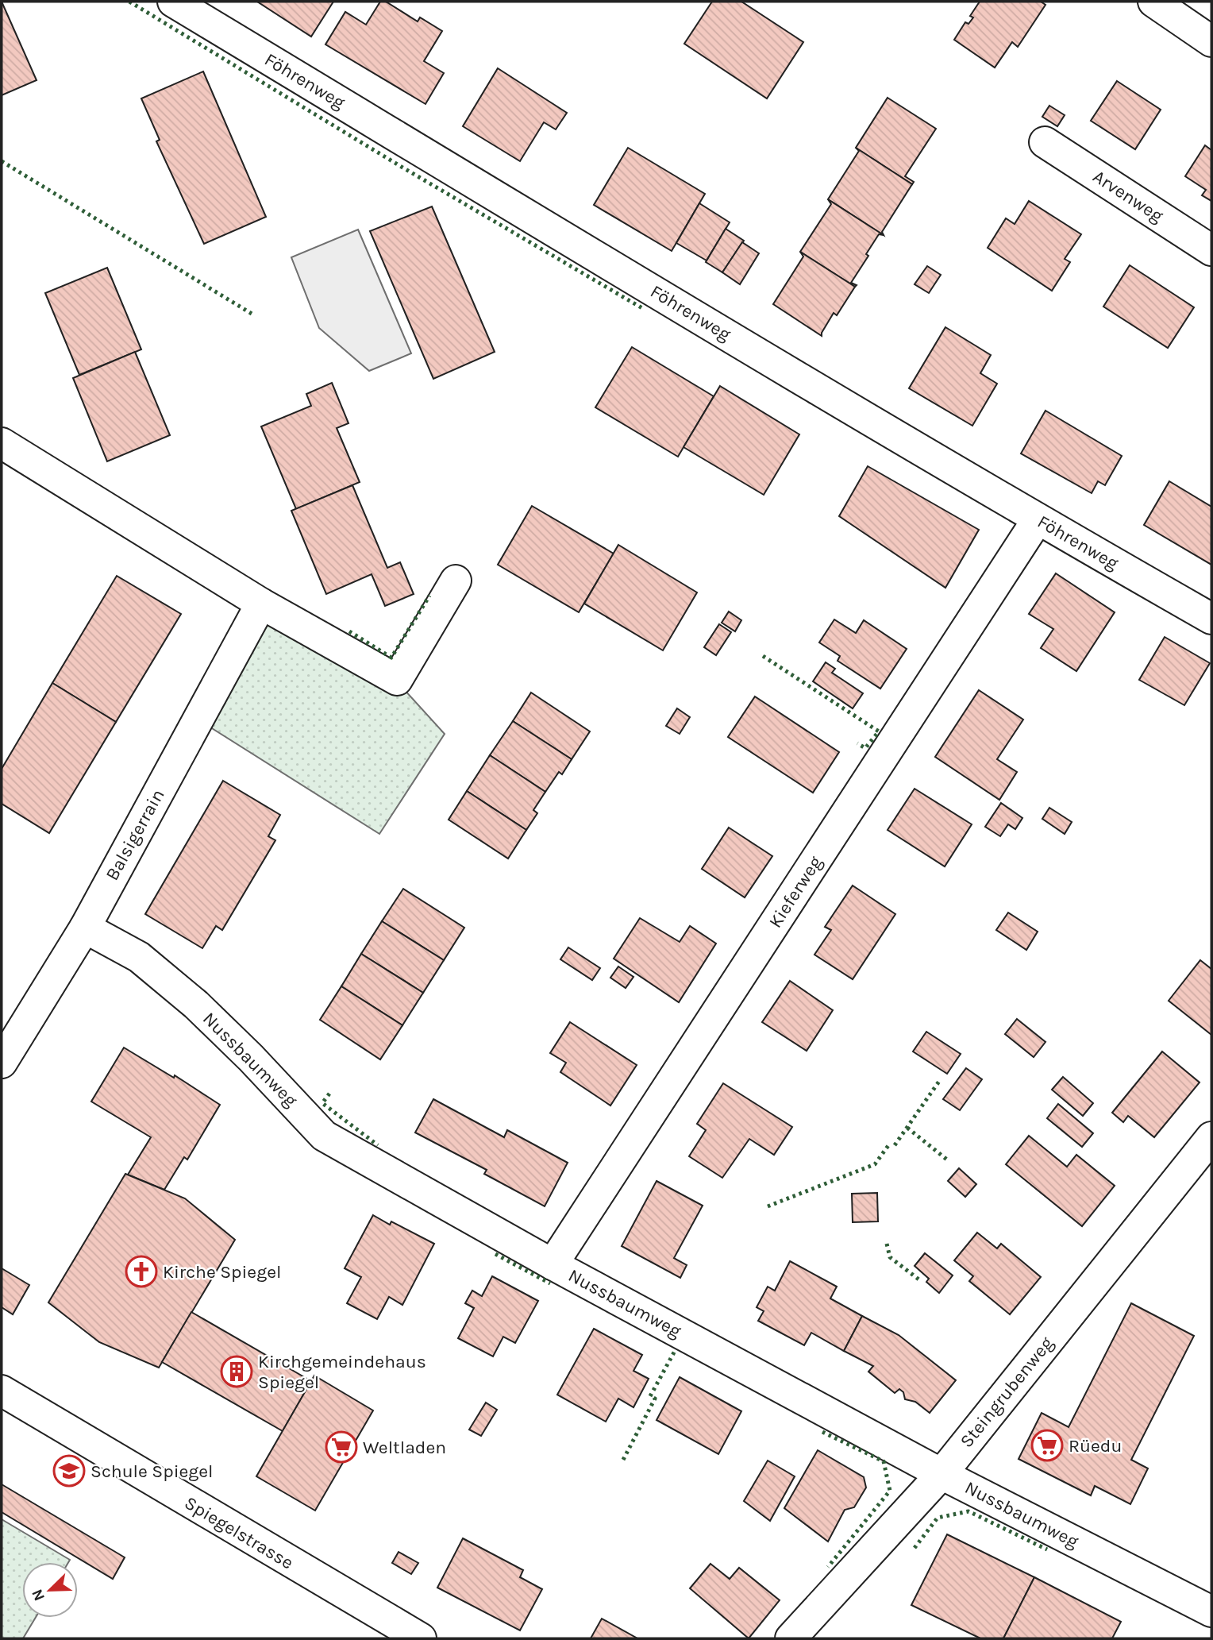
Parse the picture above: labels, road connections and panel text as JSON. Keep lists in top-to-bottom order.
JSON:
{
  "streets": {
    "street": [
      "Föhrenweg",
      "Arvenweg",
      "Balsigerrain",
      "Kieferweg",
      "Nussbaumweg",
      "Steingrubenweg",
      "Spiegelstrasse"
    ]
  },
  "crossings": [
    ["Föhrenweg", "Kieferweg"],
    ["Balsigerrain", "Nussbaumweg"],
    ["Kieferweg", "Nussbaumweg"],
    ["Nussbaumweg", "Steingrubenweg"]
  ],
  "places": {
    "church": ["Kirche Spiegel"],
    "building": ["Kirchgemeindehaus Spiegel"],
    "supermarket": ["Rüedu", "Weltladen"],
    "school or university": ["Schule Spiegel"]
  },
  "north": "bottom left"
}
